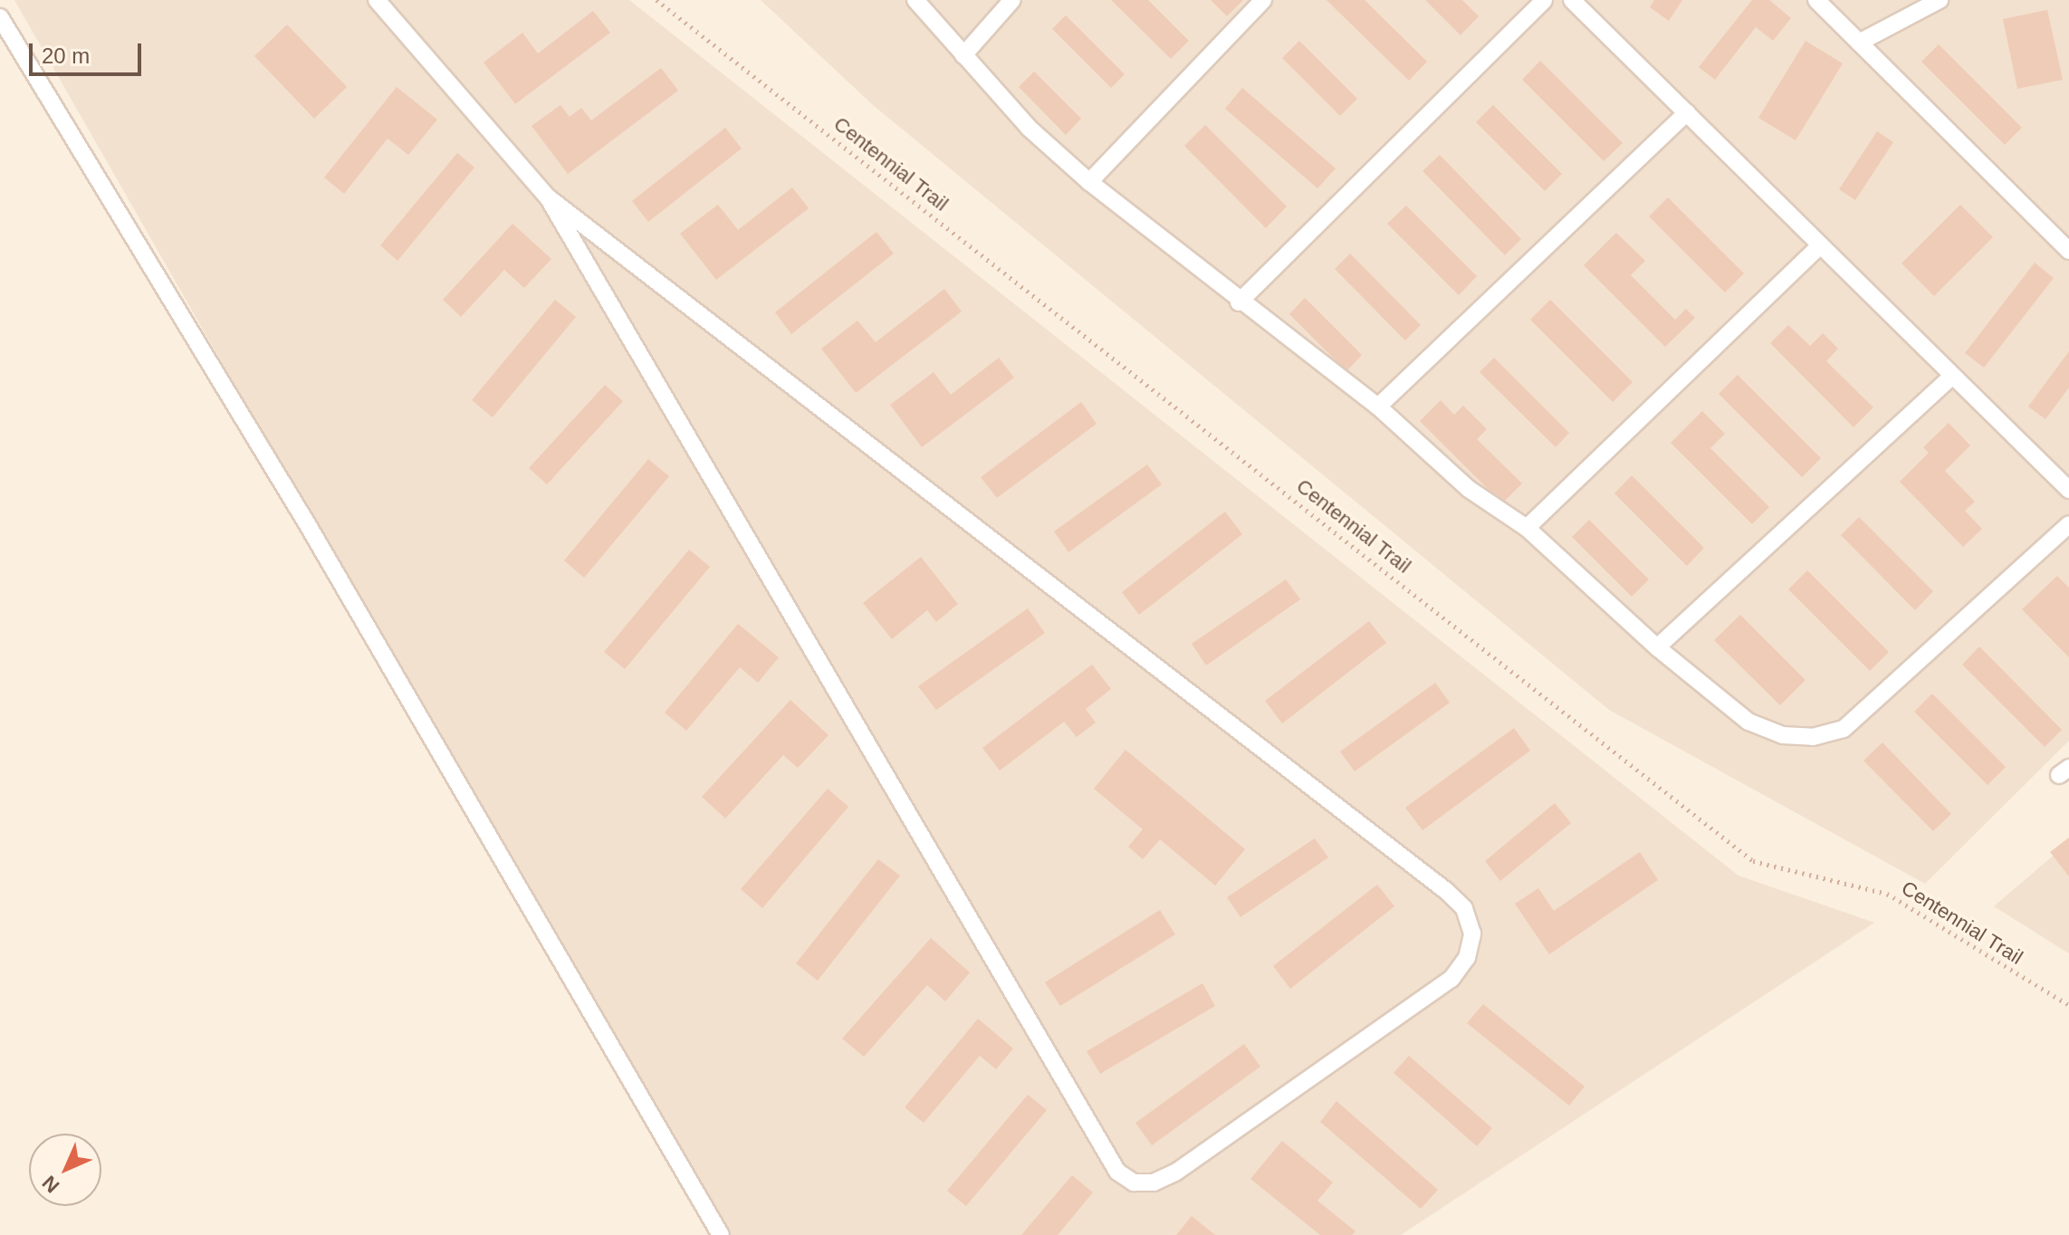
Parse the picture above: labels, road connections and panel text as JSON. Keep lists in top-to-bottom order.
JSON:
{
  "streets": {
    "path": ["Centennial Trail"]
  },
  "scale_bar": "20 m",
  "north": "bottom left"
}
